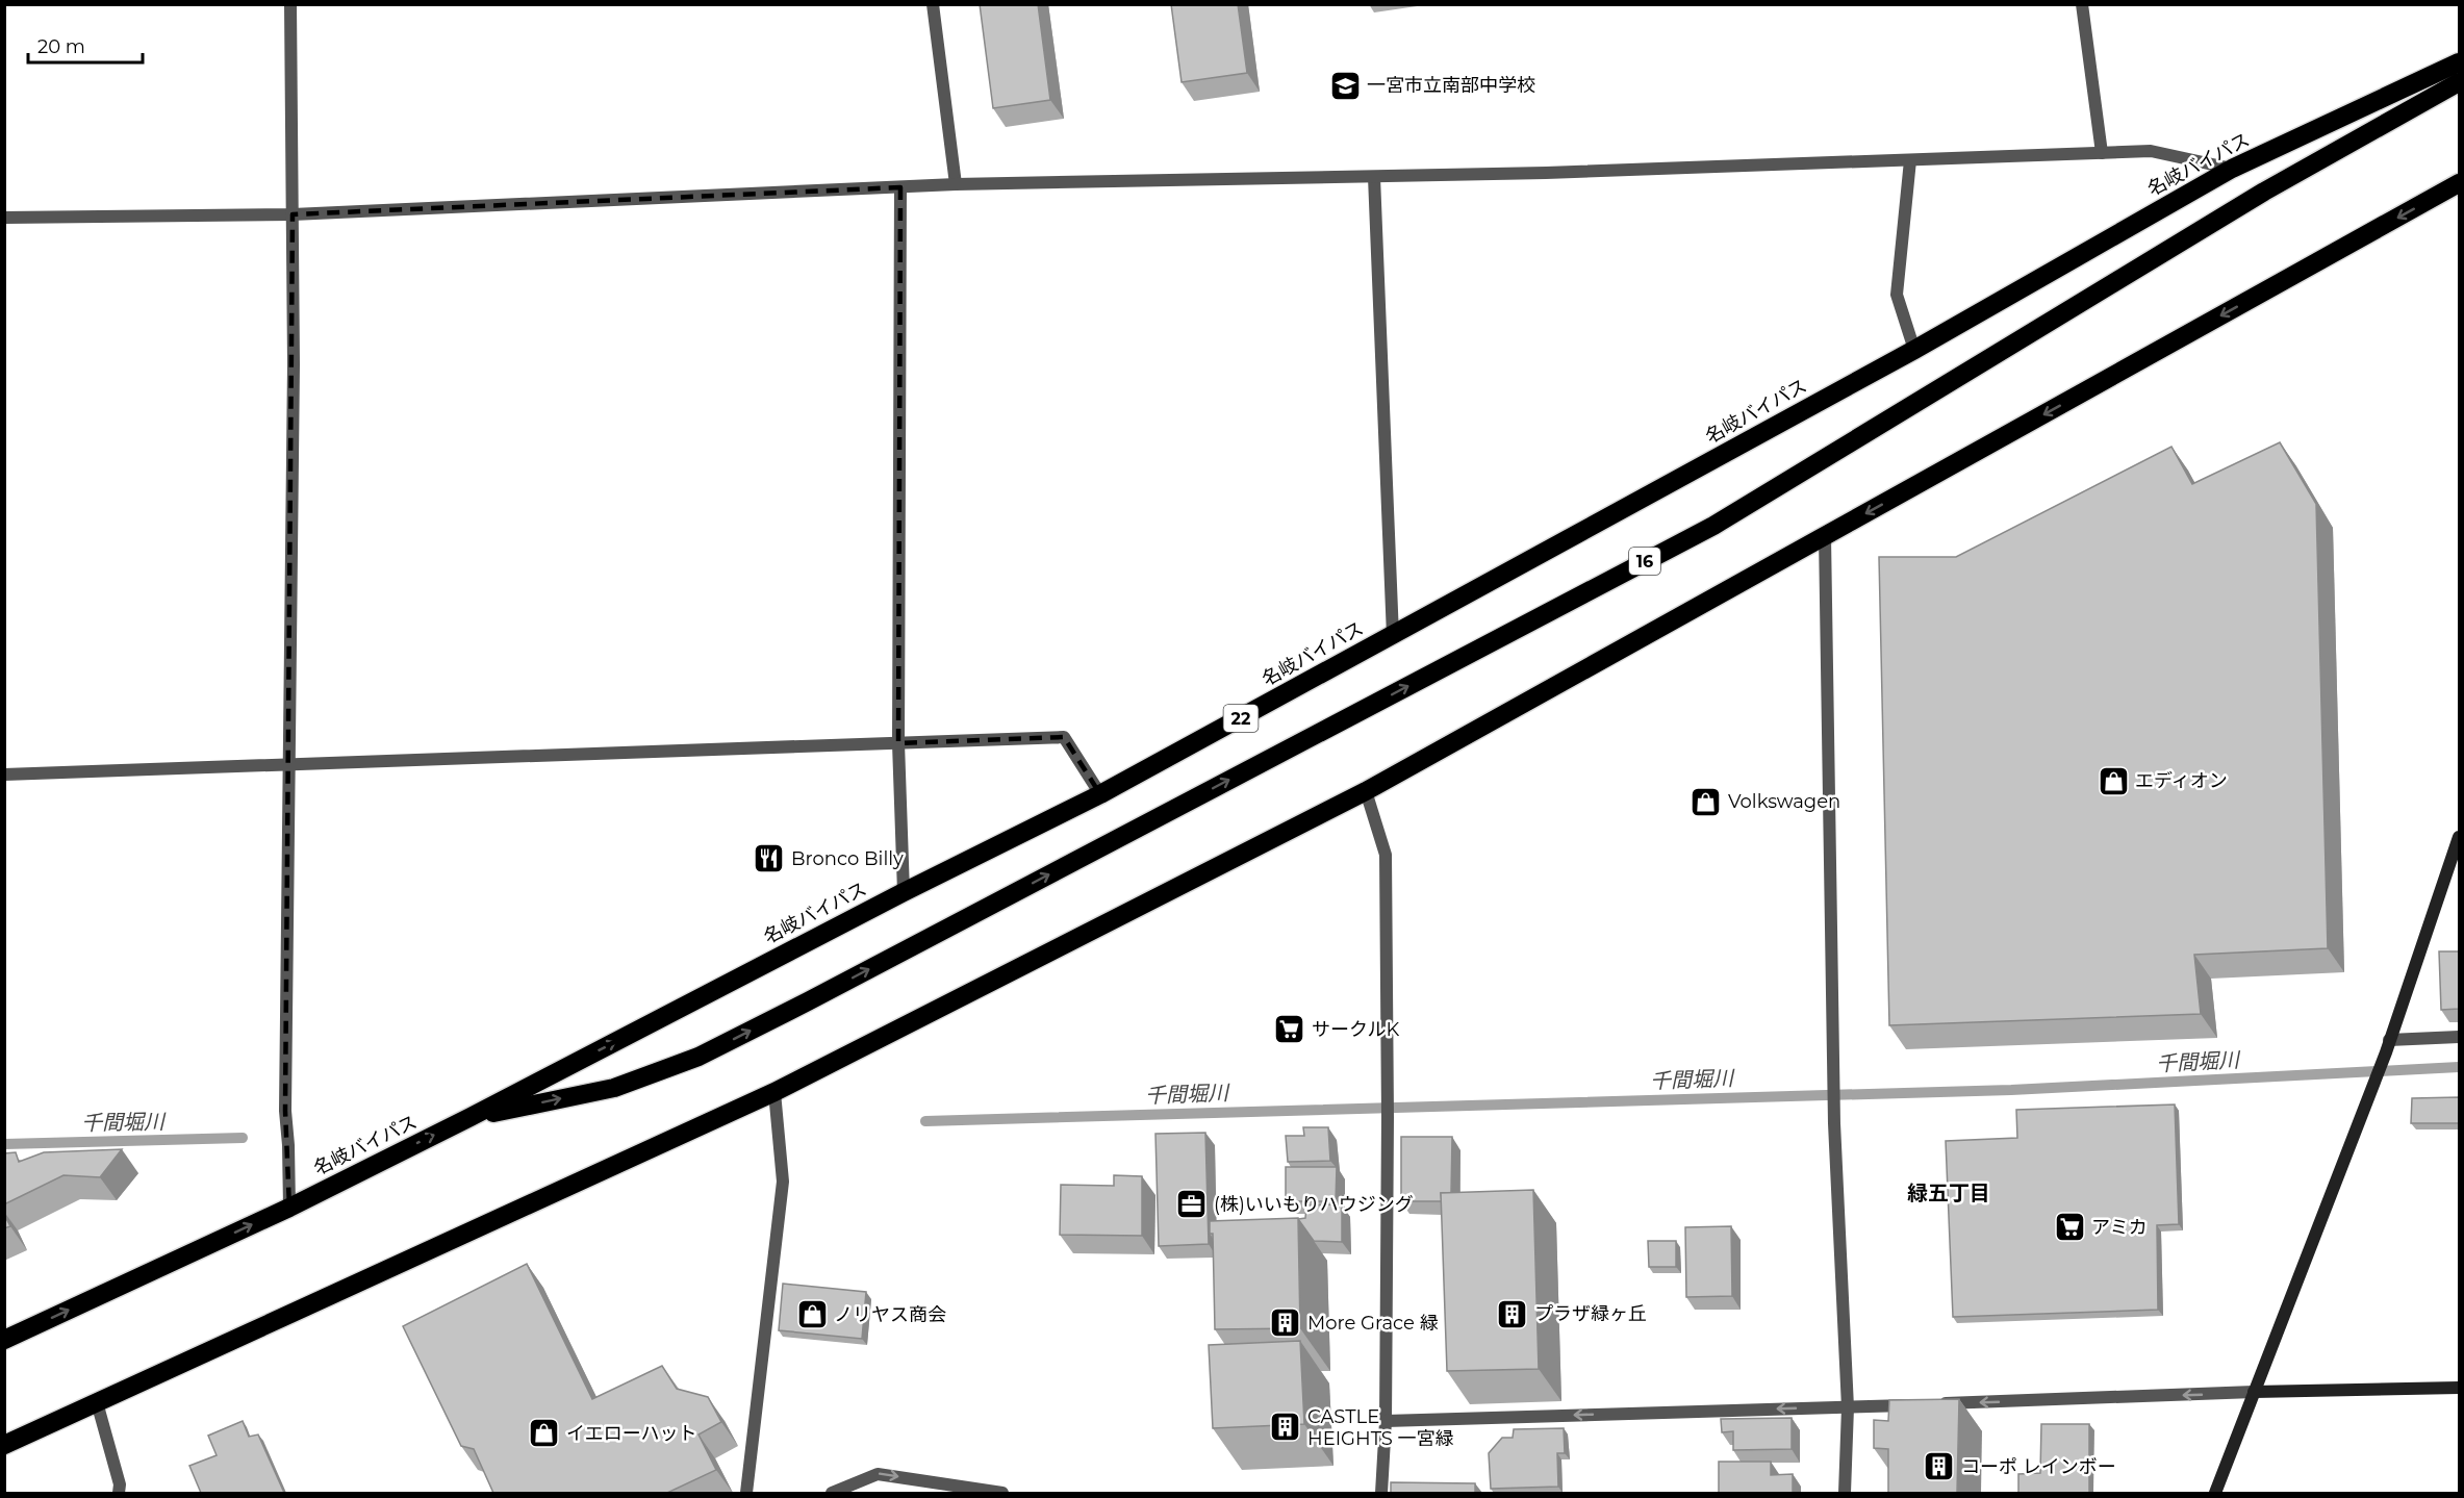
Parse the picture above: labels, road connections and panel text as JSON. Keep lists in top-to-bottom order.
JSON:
{
  "streets": {
    "highway": ["名岐バイパス", "16", "22"]
  },
  "crossings": [
    ["名岐バイパス", "16"]
  ],
  "districts": ["緑五丁目"],
  "water": ["千間堀川"],
  "places": {
    "school or university": ["一宮市立南部中学校"],
    "shop": [
      "エディオン",
      "Volkswagen",
      "ノリヤス商会",
      "イエローハット"
    ],
    "restaurant": ["Bronco Billy"],
    "supermarket": ["サークルK", "アミカ"],
    "office": ["(株)いいもりハウジング"],
    "building": [
      "プラザ緑ヶ丘",
      "More Grace 緑",
      "CASTLE HEIGHTS 一宮緑",
      "コーポ レインボー"
    ]
  },
  "scale_bar": "20 m"
}
